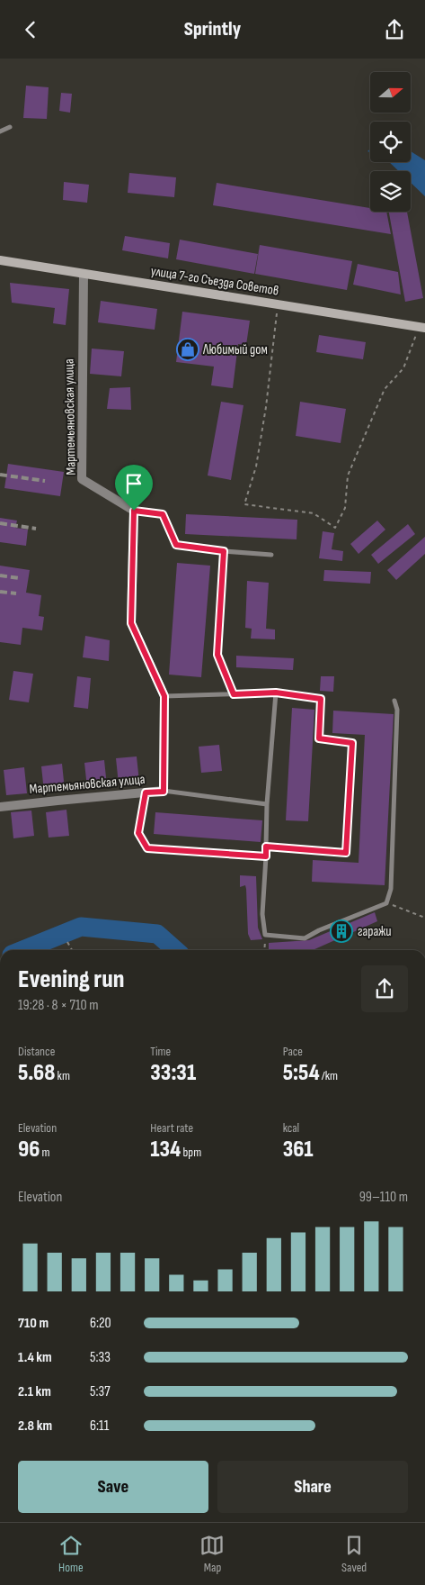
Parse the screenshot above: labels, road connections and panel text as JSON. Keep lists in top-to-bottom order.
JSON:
{
  "streets": {
    "street": ["улица 7-го Съезда Советов", "Мартемьяновская улица"]
  },
  "crossings": [
    ["улица 7-го Съезда Советов", "Мартемьяновская улица"]
  ],
  "places": {
    "shop": ["Любимый дом"],
    "building": ["гаражи"]
  },
  "north": "right",
  "page": {
    "header": "Sprintly",
    "heading": ["Evening run", "19:28 · 8 × 710 m"],
    "stats": [
      ["Distance", "5.68 km"],
      ["Time", "33:31"],
      ["Pace", "5:54 /km"],
      ["Elevation", "96 m"],
      ["Heart rate", "134 bpm"],
      ["kcal", "361"]
    ],
    "chart": ["Elevation", "99–110 m"],
    "list": [
      {
        "name": "710 m",
        "note": "6:20"
      },
      {
        "name": "1.4 km",
        "note": "5:33"
      },
      {
        "name": "2.1 km",
        "note": "5:37"
      },
      {
        "name": "2.8 km",
        "note": "6:11"
      }
    ],
    "buttons": ["Save", "Share"],
    "tabs": ["Home", "Map", "Saved"]
  }
}
